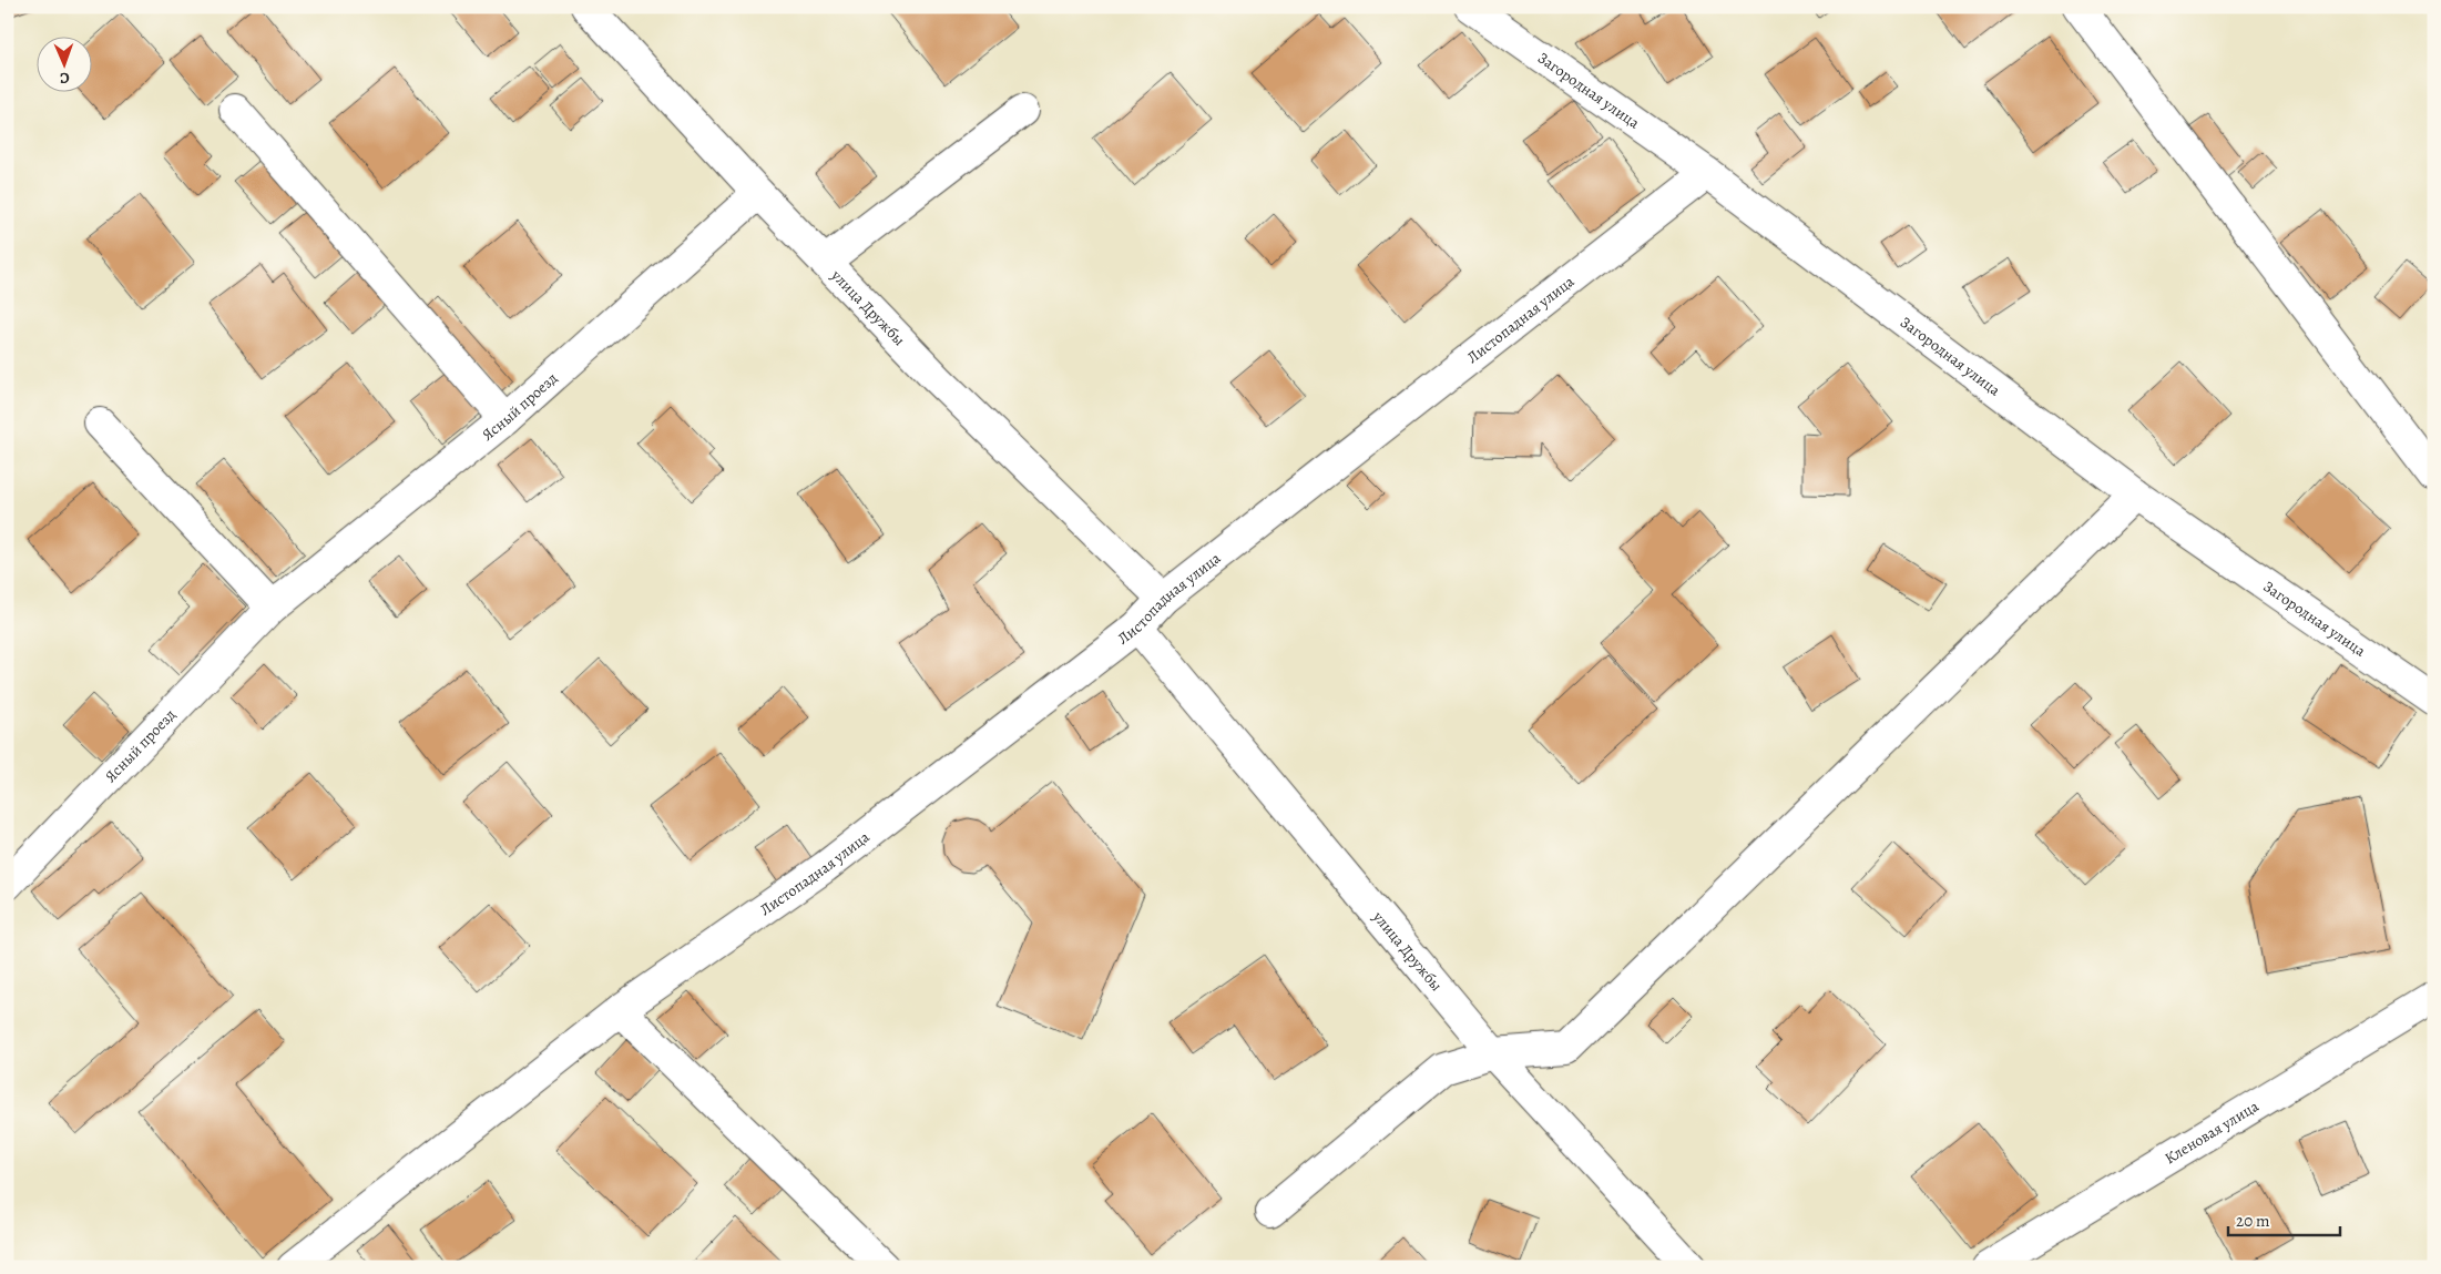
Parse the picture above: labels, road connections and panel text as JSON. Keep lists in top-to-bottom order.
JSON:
{
  "streets": {
    "street": [
      "Загородная улица",
      "улица Дружбы",
      "Листопадная улица",
      "Ясный проезд",
      "Кленовая улица"
    ]
  },
  "crossings": [
    ["Загородная улица", "Листопадная улица"],
    ["улица Дружбы", "Листопадная улица"],
    ["улица Дружбы", "Ясный проезд"]
  ],
  "scale_bar": "20 m",
  "north": "bottom"
}
